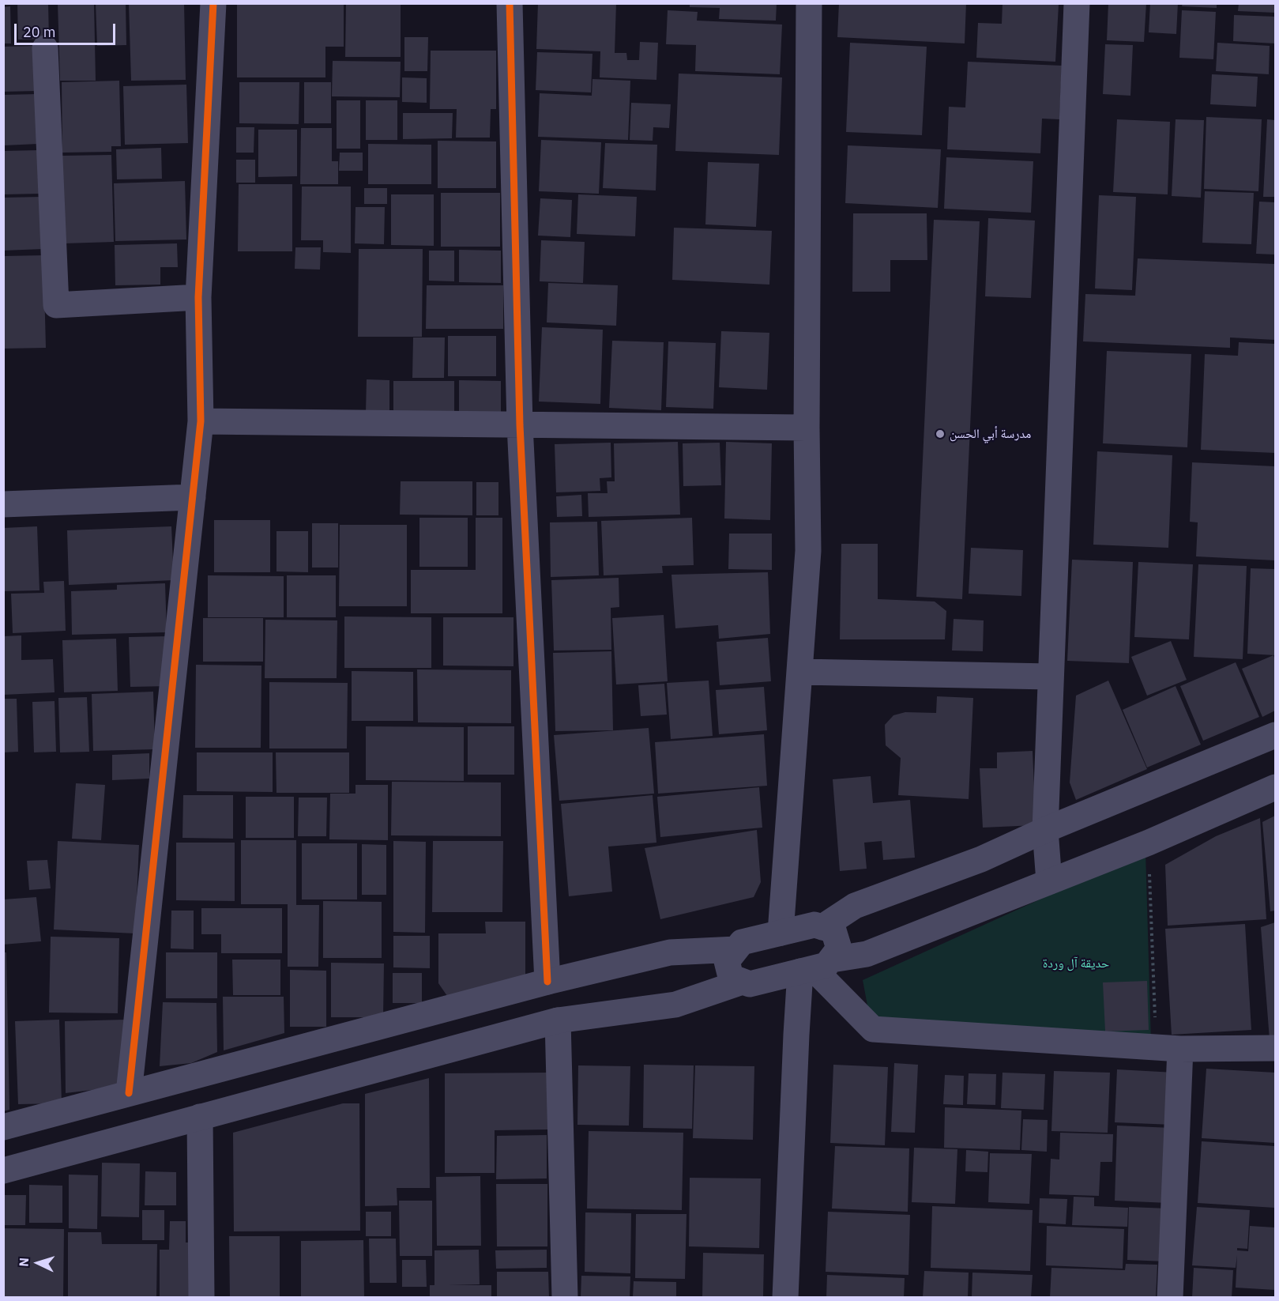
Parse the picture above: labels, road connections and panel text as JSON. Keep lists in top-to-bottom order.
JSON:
{
  "parks": ["حديقة آل وردة"],
  "places": ["مدرسة أبي الحسن"],
  "scale_bar": "20 m",
  "north": "left"
}
